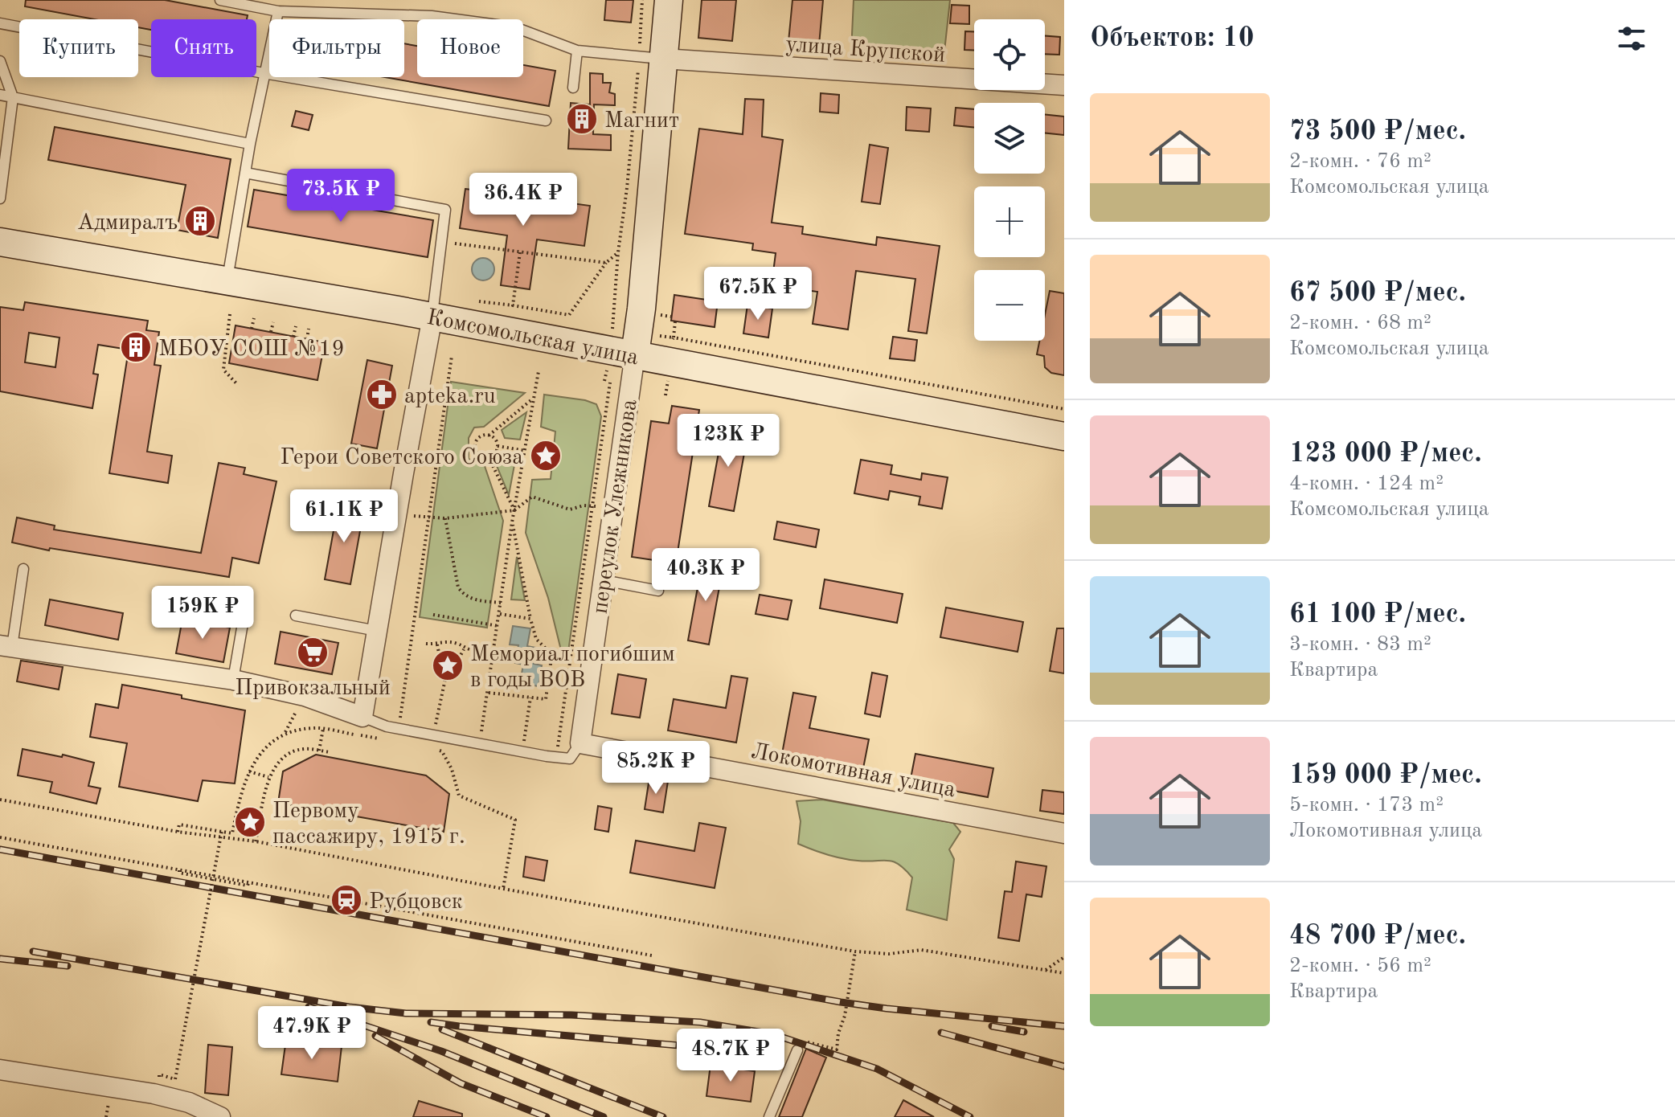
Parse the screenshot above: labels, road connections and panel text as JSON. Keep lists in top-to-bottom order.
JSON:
{
  "streets": {
    "main road": ["Комсомольская улица", "переулок Улежникова"],
    "street": ["улица Крупской", "Локомотивная улица"]
  },
  "crossings": [
    ["улица Крупской", "переулок Улежникова"],
    ["Комсомольская улица", "переулок Улежникова"],
    ["переулок Улежникова", "Локомотивная улица"]
  ],
  "places": {
    "building": ["Магнит", "Адмиралъ", "МБОУ СОШ №19"],
    "pharmacy": ["apteka.ru"],
    "place": ["Герои Советского Союза", "Мемориал погибшим в годы ВОВ", "Первому пассажиру, 1915 г."],
    "supermarket": ["Привокзальный"],
    "station": ["Рубцовск"]
  },
  "page": {
    "heading": "Объектов: 10",
    "map_buttons": ["+", "−"],
    "chip": [
      "Купить",
      "Снять",
      "Фильтры",
      "Новое"
    ],
    "list": [
      {
        "name": "73 500 ₽/мес.",
        "note": "2-комн. · 76 m² · Комсомольская улица"
      },
      {
        "name": "67 500 ₽/мес.",
        "note": "2-комн. · 68 m² · Комсомольская улица"
      },
      {
        "name": "123 000 ₽/мес.",
        "note": "4-комн. · 124 m² · Комсомольская улица"
      },
      {
        "name": "61 100 ₽/мес.",
        "note": "3-комн. · 83 m² · Квартира"
      },
      {
        "name": "159 000 ₽/мес.",
        "note": "5-комн. · 173 m² · Локомотивная улица"
      },
      {
        "name": "48 700 ₽/мес.",
        "note": "2-комн. · 56 m² · Квартира"
      }
    ],
    "price": [
      "73.5K ₽",
      "36.4K ₽",
      "67.5K ₽",
      "123K ₽",
      "61.1K ₽",
      "40.3K ₽",
      "159K ₽",
      "85.2K ₽",
      "47.9K ₽",
      "48.7K ₽"
    ]
  }
}
